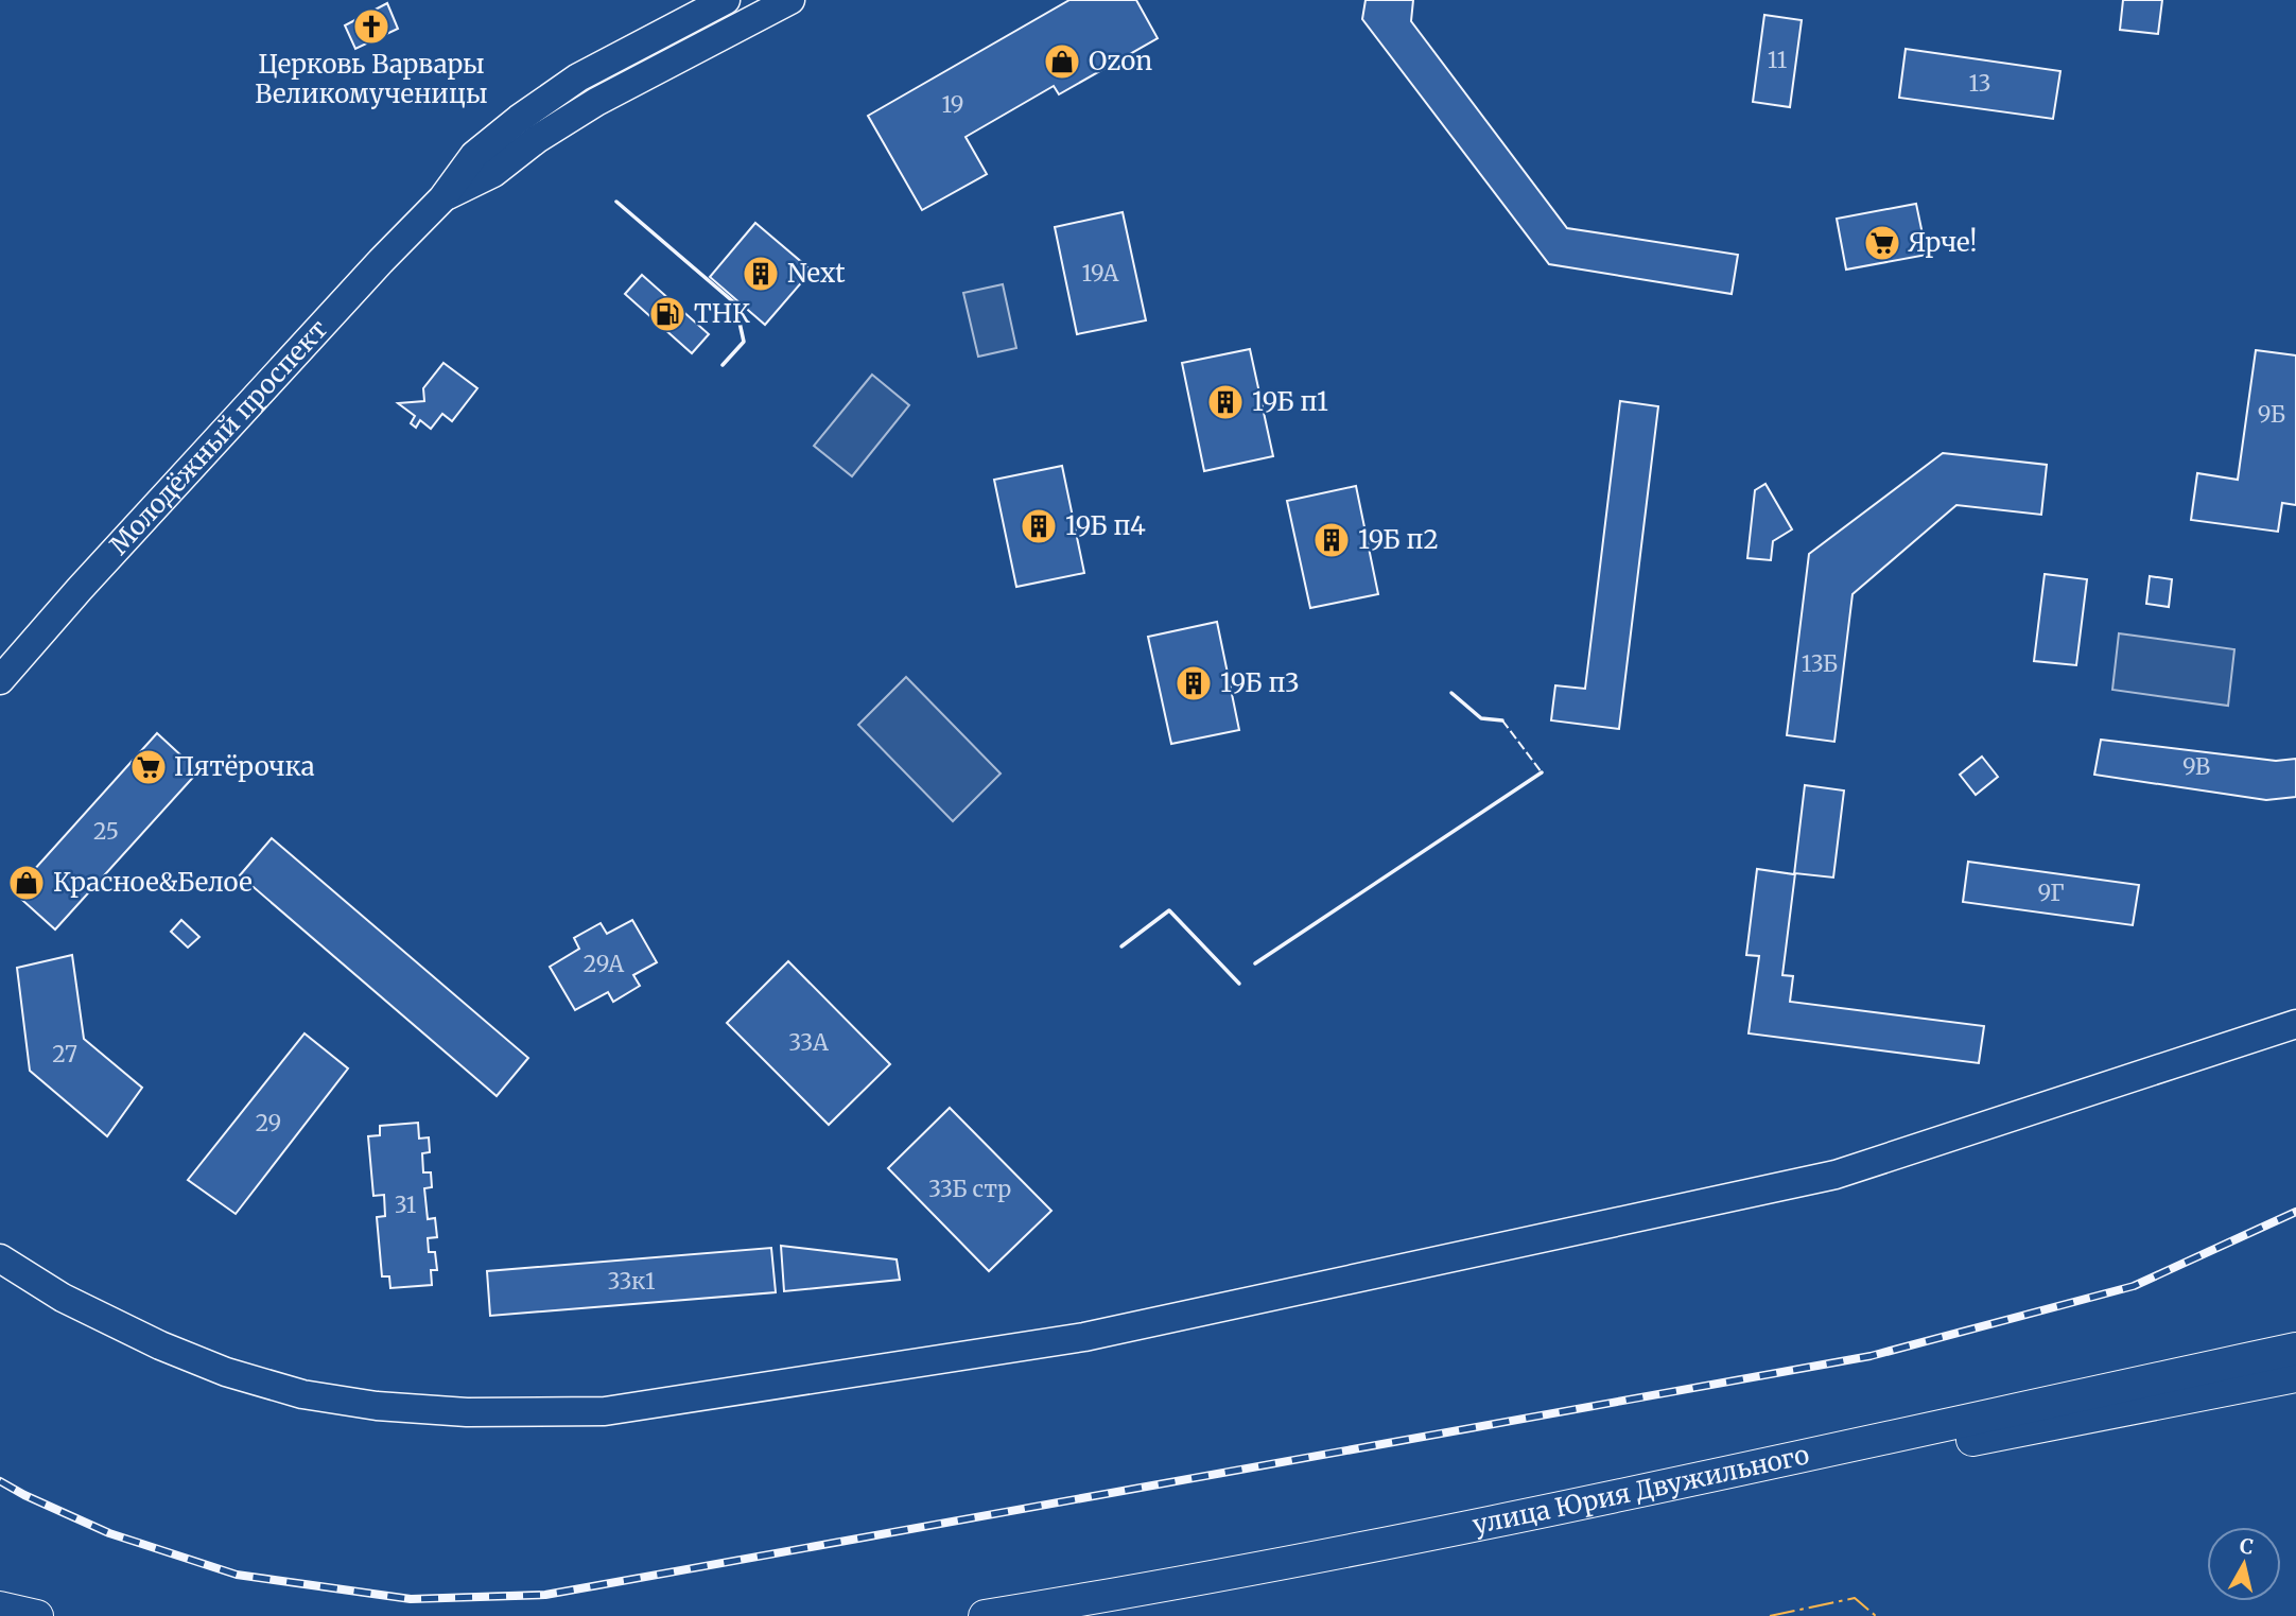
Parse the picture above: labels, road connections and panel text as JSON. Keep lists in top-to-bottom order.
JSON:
{
  "streets": {
    "main road": ["улица Юрия Двужильного"],
    "street": ["Молодёжный проспект"]
  },
  "places": {
    "church": ["Церковь Варвары Великомученицы"],
    "shop": ["Ozon", "Красное&Белое"],
    "supermarket": ["Ярче!", "Пятёрочка"],
    "building": [
      "Next",
      "19Б п1",
      "19Б п4",
      "19Б п2",
      "19Б п3"
    ],
    "fuel station": ["ТНК"]
  },
  "house_numbers": [
    "11",
    "13",
    "19",
    "19А",
    "9Б",
    "13Б",
    "9В",
    "25",
    "9Г",
    "29А",
    "33А",
    "27",
    "29",
    "33Б стр",
    "31",
    "33к1"
  ],
  "north": "top"
}
